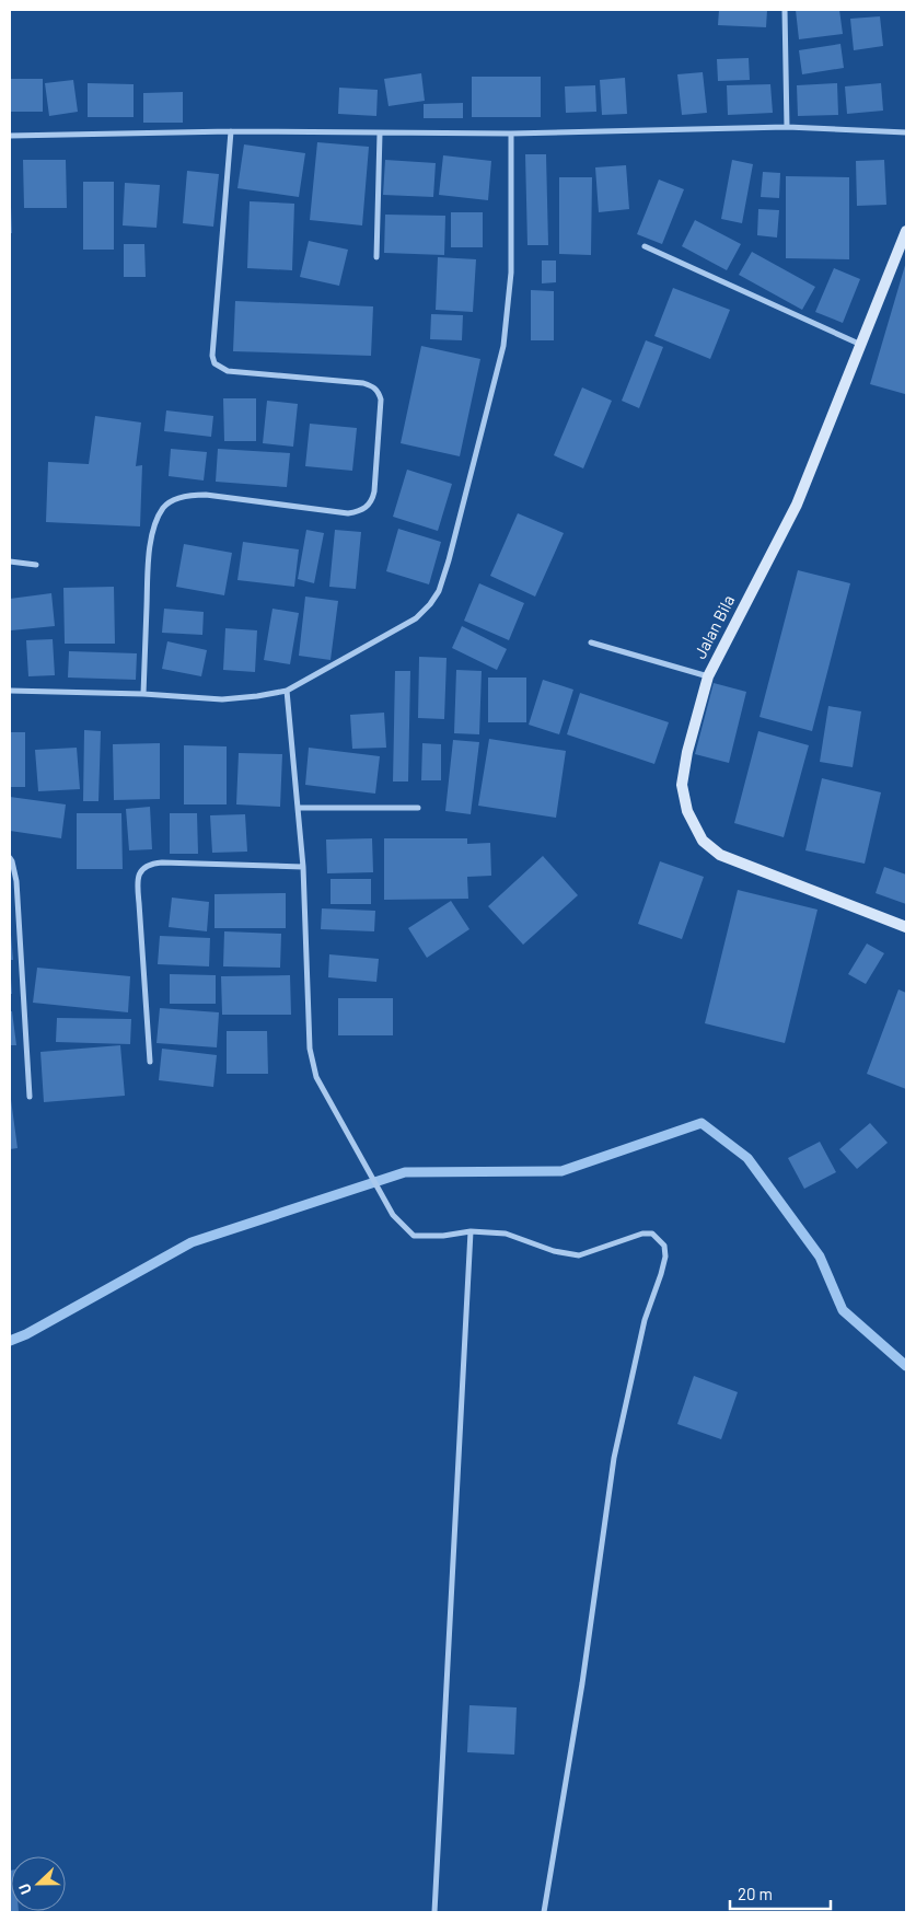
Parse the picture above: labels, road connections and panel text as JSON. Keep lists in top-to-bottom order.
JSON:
{
  "streets": {
    "street": ["Jalan Bila"]
  },
  "scale_bar": "20 m",
  "north": "left"
}
